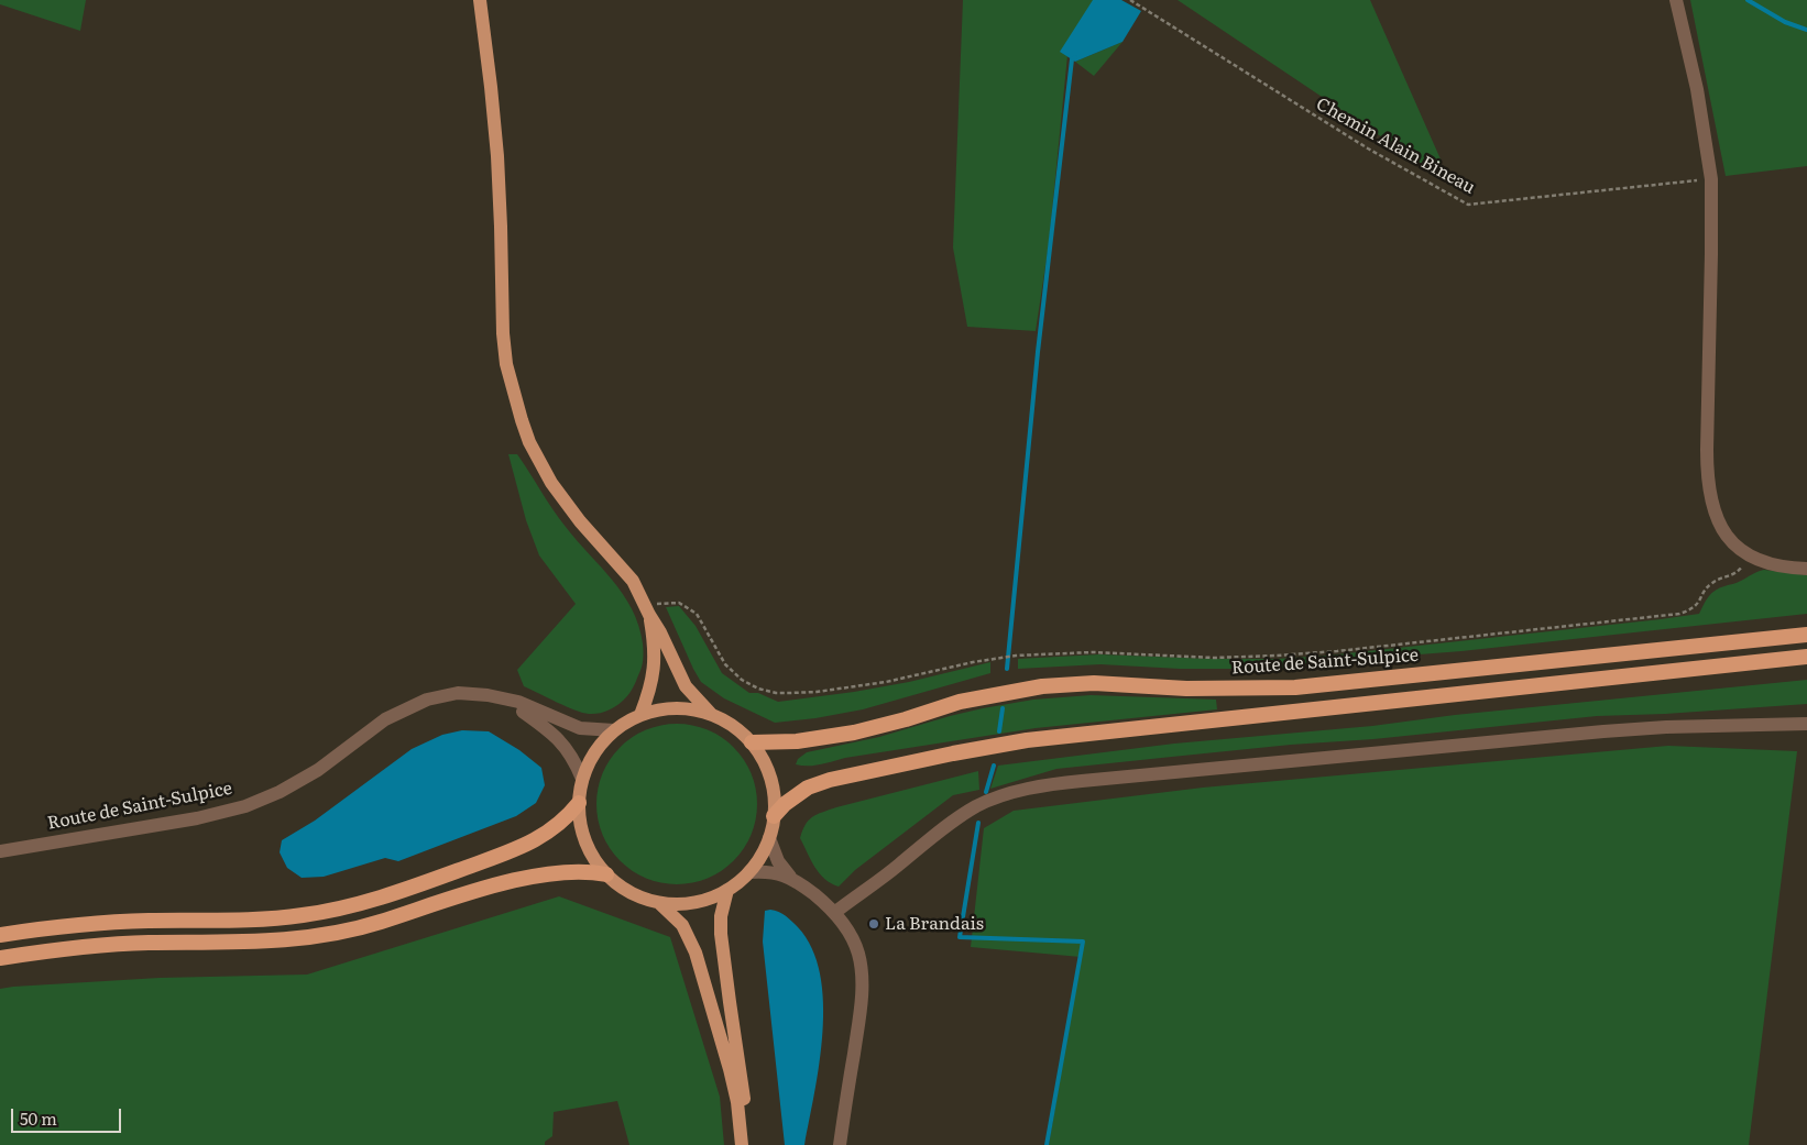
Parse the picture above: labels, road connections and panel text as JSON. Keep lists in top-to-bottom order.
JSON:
{
  "streets": {
    "highway": ["Route de Saint-Sulpice"],
    "path": ["Chemin Alain Bineau"]
  },
  "places": ["La Brandais"],
  "scale_bar": "50 m"
}
